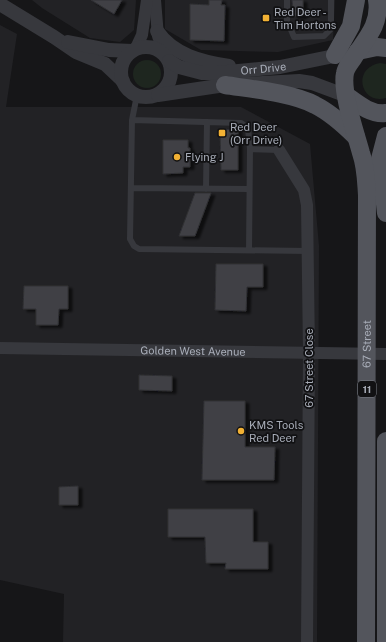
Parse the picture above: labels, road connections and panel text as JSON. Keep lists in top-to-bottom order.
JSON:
{
  "streets": {
    "main road": ["67 Street", "11"],
    "street": ["Orr Drive", "Golden West Avenue", "67 Street Close"]
  },
  "crossings": [
    ["Orr Drive", "67 Street"],
    ["67 Street", "Golden West Avenue"],
    ["Golden West Avenue", "67 Street Close"]
  ],
  "places": {
    "transit": ["Red Deer - Tim Hortons", "Red Deer (Orr Drive)"],
    "other": ["Flying J", "KMS Tools Red Deer"]
  }
}
